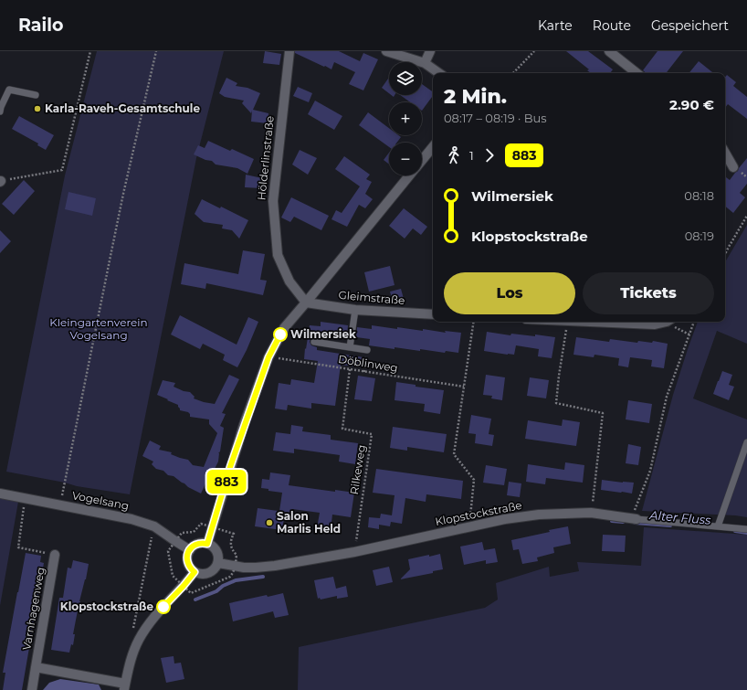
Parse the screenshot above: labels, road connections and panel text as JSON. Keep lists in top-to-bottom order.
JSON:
{
  "streets": {
    "street": [
      "Hölderlinstraße",
      "Gleimstraße",
      "Vogelsang",
      "Klopstockstraße",
      "Varnhagenweg"
    ],
    "path": ["Döblinweg", "Rilkeweg"]
  },
  "crossings": [
    ["Hölderlinstraße", "Gleimstraße"],
    ["Döblinweg", "Rilkeweg"],
    ["Rilkeweg", "Klopstockstraße"],
    ["Vogelsang", "Klopstockstraße"]
  ],
  "water": ["Alter Fluss"],
  "parks": ["Kleingartenverein Vogelsang"],
  "places": [
    "Karla-Raveh-Gesamtschule",
    "Wilmersiek",
    "Salon Marlis Held",
    "Klopstockstraße"
  ],
  "lines": ["bus line 883"],
  "page": {
    "header": "Railo",
    "nav": ["Karte", "Route", "Gespeichert"],
    "on_map": "883",
    "map_buttons": ["+", "−"],
    "heading": ["2 Min.", "08:17 – 08:19 · Bus", "2.90 €"],
    "legs": ["1", "883"],
    "list": [
      {
        "name": "Wilmersiek",
        "value": "08:18"
      },
      {
        "name": "Klopstockstraße",
        "value": "08:19"
      }
    ],
    "buttons": ["Los", "Tickets"]
  }
}
